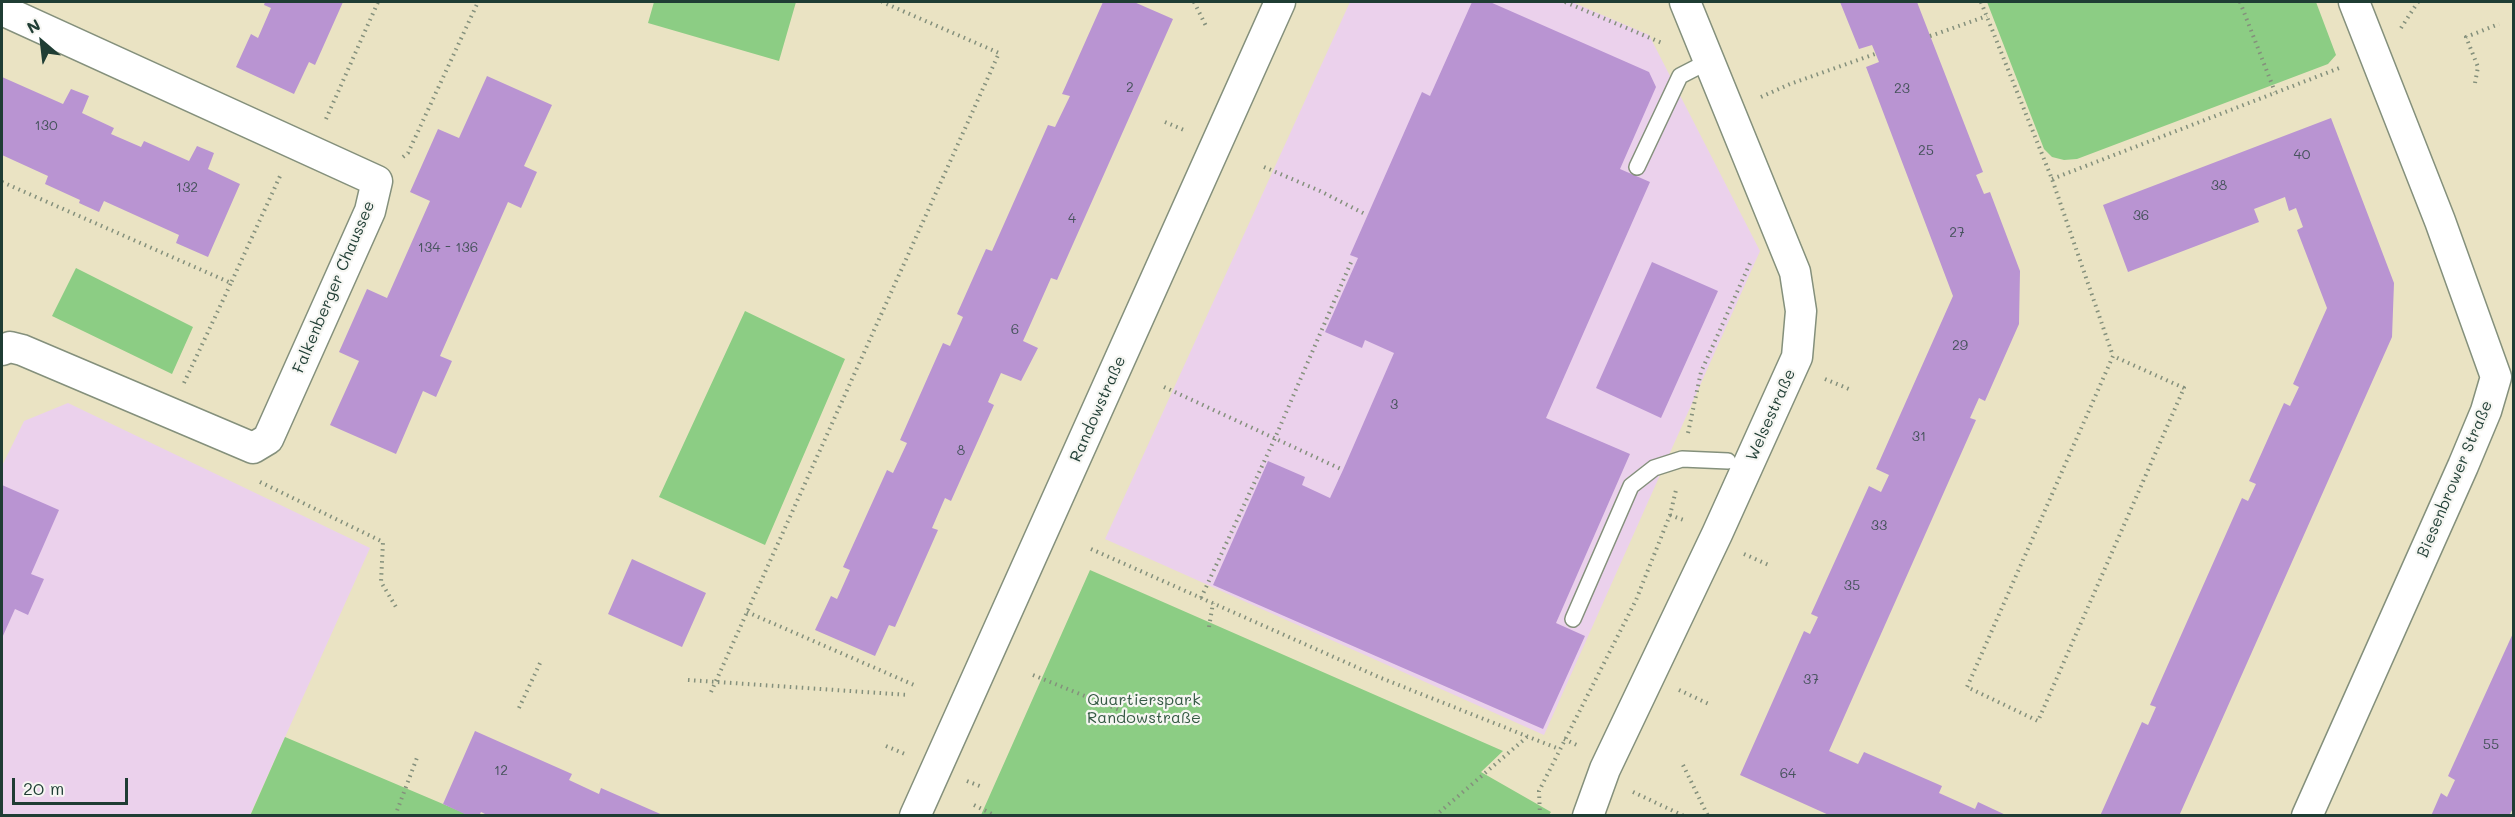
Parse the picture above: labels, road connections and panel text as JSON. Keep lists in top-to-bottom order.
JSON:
{
  "streets": {
    "street": [
      "Falkenberger Chaussee",
      "Randowstraße",
      "Welsestraße",
      "Biesenbrower Straße"
    ]
  },
  "parks": ["Quartierspark Randowstraße"],
  "house_numbers": [
    "2",
    "23",
    "130",
    "25",
    "40",
    "38",
    "132",
    "36",
    "4",
    "27",
    "134 - 136",
    "6",
    "29",
    "3",
    "31",
    "8",
    "33",
    "35",
    "37",
    "55",
    "12",
    "64"
  ],
  "scale_bar": "20 m",
  "north": "top left"
}
